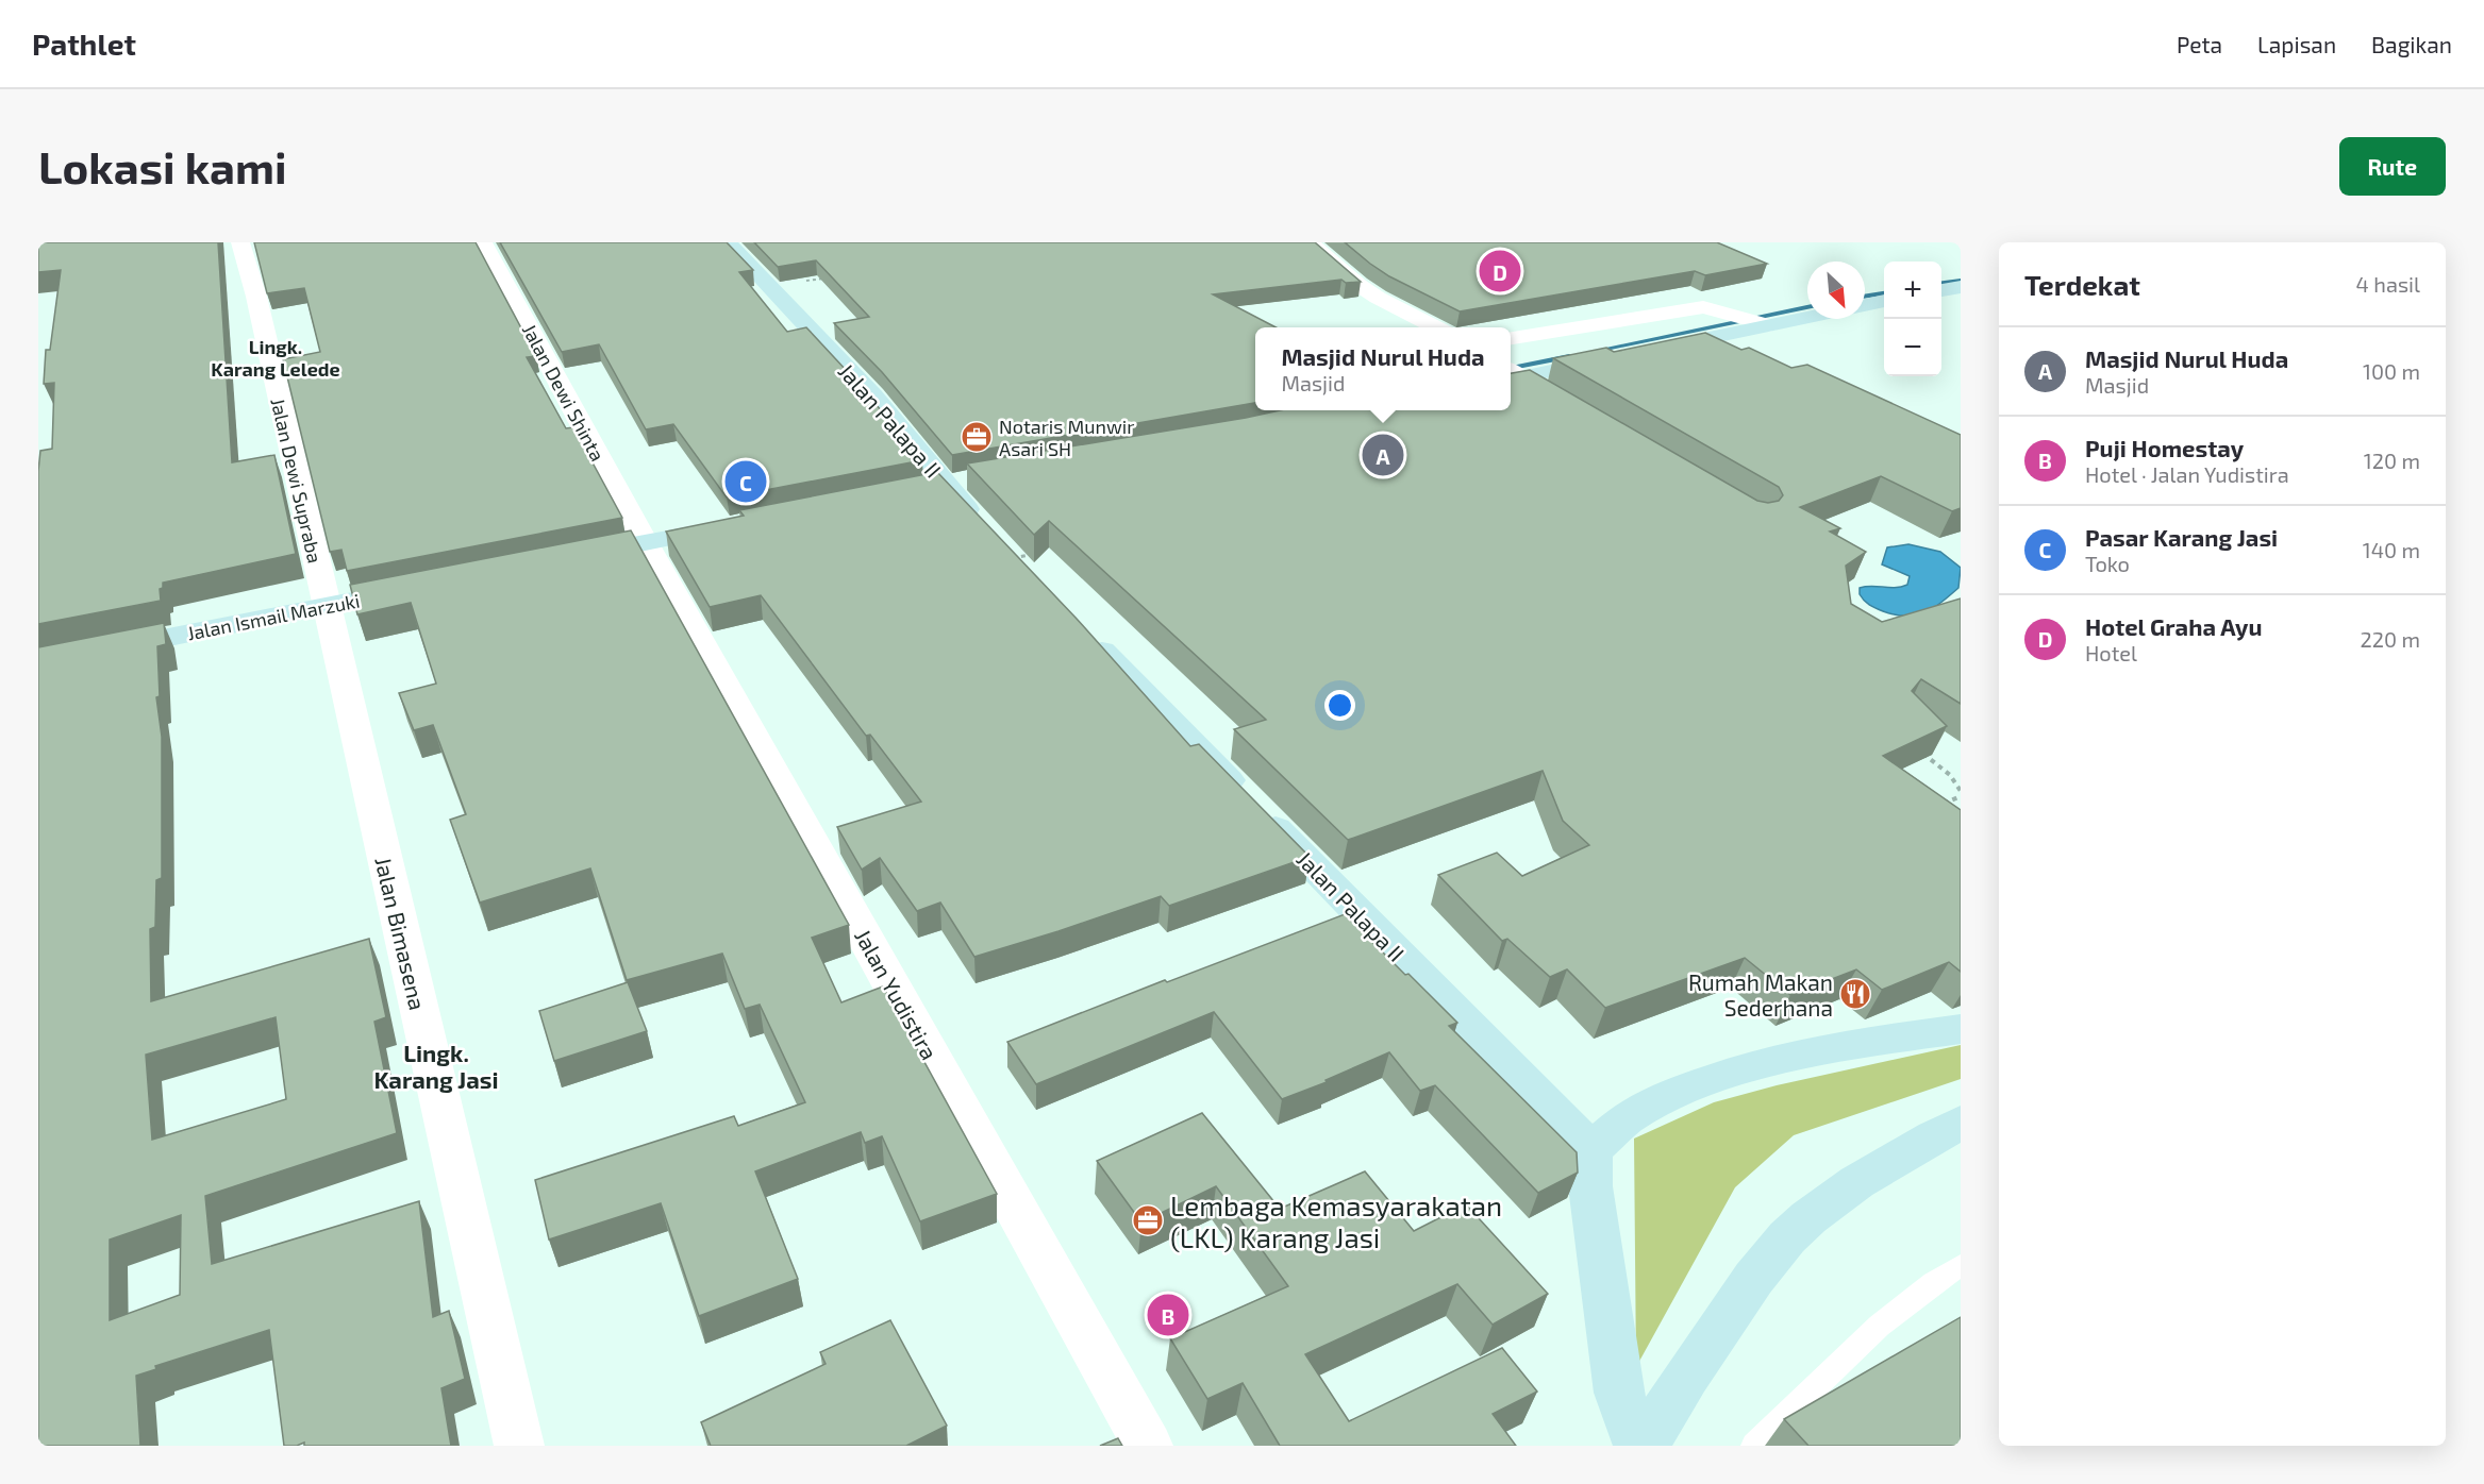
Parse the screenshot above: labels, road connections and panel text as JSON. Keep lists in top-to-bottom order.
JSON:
{
  "streets": {
    "street": [
      "Jalan Dewi Shinta",
      "Jalan Palapa II",
      "Jalan Dewi Supraba",
      "Jalan Ismail Marzuki",
      "Jalan Bimasena",
      "Jalan Yudistira"
    ]
  },
  "crossings": [
    ["Jalan Dewi Shinta", "Jalan Yudistira"],
    ["Jalan Dewi Supraba", "Jalan Ismail Marzuki"],
    ["Jalan Dewi Supraba", "Jalan Bimasena"],
    ["Jalan Ismail Marzuki", "Jalan Bimasena"]
  ],
  "districts": ["Lingk. Karang Lelede", "Lingk. Karang Jasi"],
  "places": {
    "office": ["Notaris Munwir Asari SH", "Lembaga Kemasyarakatan (LKL) Karang Jasi"],
    "restaurant": ["Rumah Makan Sederhana"]
  },
  "north": "bottom right",
  "page": {
    "header": "Pathlet",
    "nav": ["Peta", "Lapisan", "Bagikan"],
    "buttons": "Rute",
    "title": "Lokasi kami",
    "heading": ["Terdekat", "4 hasil"],
    "pins": [
      "D",
      "A",
      "C",
      "B"
    ],
    "map_buttons": ["+", "−"],
    "list": [
      {
        "mark": "A",
        "name": "Masjid Nurul Huda",
        "note": "Masjid",
        "value": "100 m"
      },
      {
        "mark": "B",
        "name": "Puji Homestay",
        "note": "Hotel · Jalan Yudistira",
        "value": "120 m"
      },
      {
        "mark": "C",
        "name": "Pasar Karang Jasi",
        "note": "Toko",
        "value": "140 m"
      },
      {
        "mark": "D",
        "name": "Hotel Graha Ayu",
        "note": "Hotel",
        "value": "220 m"
      }
    ],
    "popup": ["Masjid Nurul Huda", "Masjid"]
  }
}
